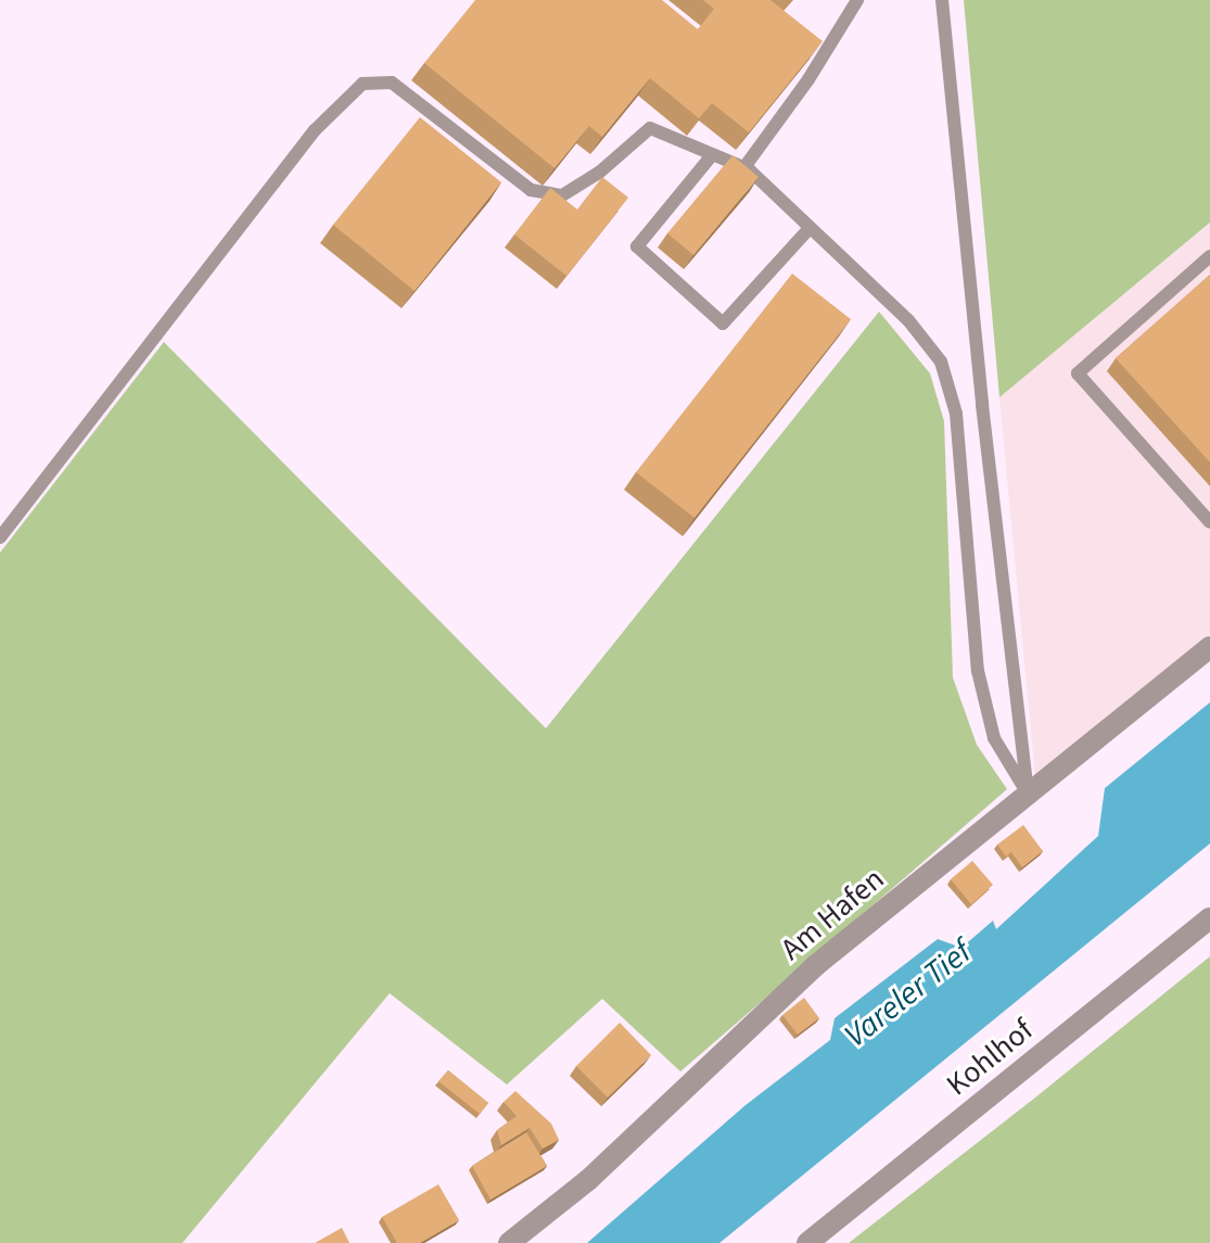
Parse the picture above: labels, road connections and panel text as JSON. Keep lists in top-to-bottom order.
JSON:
{
  "streets": {
    "street": ["Am Hafen", "Kohlhof"]
  },
  "water": ["Vareler Tief"]
}
